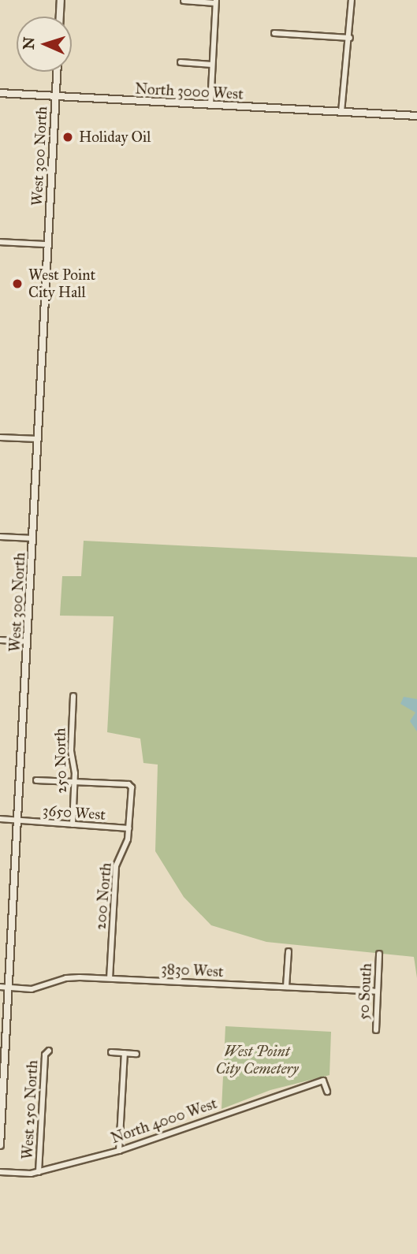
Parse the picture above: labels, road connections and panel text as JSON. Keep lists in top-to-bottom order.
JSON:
{
  "streets": {
    "main road": ["North 3000 West", "West 300 North"],
    "street": [
      "250 North",
      "3650 West",
      "200 North",
      "3830 West",
      "50 South",
      "West 250 North",
      "North 4000 West"
    ]
  },
  "crossings": [
    ["North 3000 West", "West 300 North"],
    ["West 300 North", "3650 West"],
    ["West 300 North", "3830 West"],
    ["250 North", "3650 West"],
    ["250 North", "200 North"],
    ["3650 West", "200 North"],
    ["200 North", "3830 West"],
    ["3830 West", "50 South"],
    ["West 250 North", "North 4000 West"]
  ],
  "parks": ["West Point City Cemetery"],
  "places": ["Holiday Oil", "West Point City Hall"],
  "north": "left"
}
